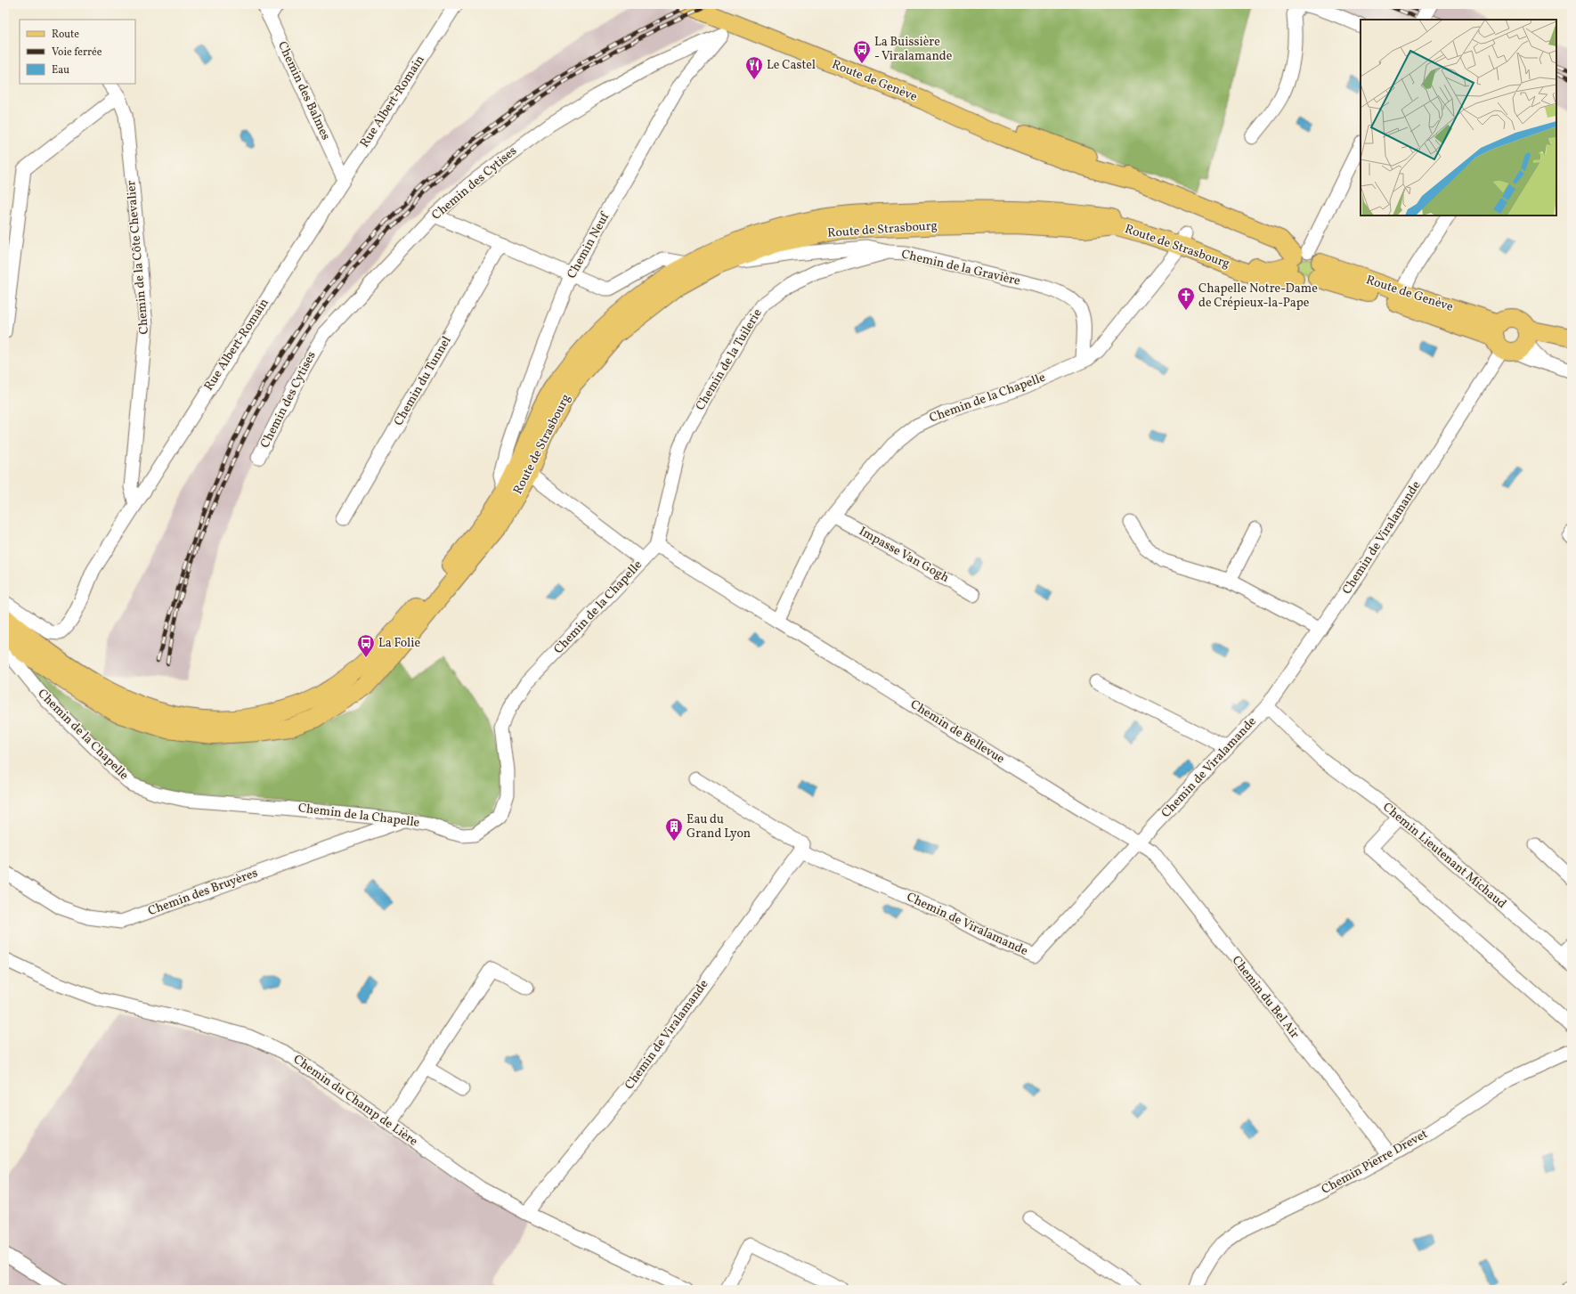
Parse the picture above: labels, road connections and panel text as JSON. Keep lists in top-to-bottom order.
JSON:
{
  "streets": {
    "main road": ["Route de Genève", "Route de Strasbourg"],
    "street": [
      "Chemin des Balmes",
      "Rue Albert-Romain",
      "Chemin des Cytises",
      "Chemin Neuf",
      "Chemin de la Côte Chevalier",
      "Chemin de la Gravière",
      "Chemin de la Tuilerie",
      "Chemin du Tunnel",
      "Chemin de la Chapelle",
      "Chemin de Viralamande",
      "Impasse Van Gogh",
      "Chemin de Bellevue",
      "Chemin Lieutenant Michaud",
      "Chemin des Bruyères",
      "Chemin du Bel Air",
      "Chemin du Champ de Lière",
      "Chemin Pierre Drevet"
    ]
  },
  "crossings": [
    ["Route de Genève", "Chemin des Cytises"],
    ["Route de Genève", "Route de Strasbourg"],
    ["Route de Genève", "Chemin Neuf"],
    ["Route de Genève", "Chemin de Viralamande"],
    ["Chemin des Balmes", "Rue Albert-Romain"],
    ["Rue Albert-Romain", "Chemin de la Côte Chevalier"],
    ["Chemin des Cytises", "Chemin Neuf"],
    ["Route de Strasbourg", "Chemin Neuf"],
    ["Route de Strasbourg", "Chemin de la Gravière"],
    ["Route de Strasbourg", "Chemin de la Chapelle"],
    ["Chemin de la Gravière", "Chemin de la Tuilerie"],
    ["Chemin de la Gravière", "Chemin de la Chapelle"],
    ["Chemin de la Tuilerie", "Chemin de la Chapelle"],
    ["Chemin de la Chapelle", "Impasse Van Gogh"],
    ["Chemin de la Chapelle", "Chemin de Bellevue"],
    ["Chemin de la Chapelle", "Chemin des Bruyères"],
    ["Chemin de Viralamande", "Chemin de Bellevue"],
    ["Chemin de Viralamande", "Chemin Lieutenant Michaud"],
    ["Chemin de Viralamande", "Chemin du Bel Air"],
    ["Chemin de Viralamande", "Chemin du Champ de Lière"],
    ["Chemin de Bellevue", "Chemin du Bel Air"],
    ["Chemin du Bel Air", "Chemin Pierre Drevet"]
  ],
  "places": {
    "bus stop": ["La Buissière - Viralamande", "La Folie"],
    "restaurant": ["Le Castel"],
    "church": ["Chapelle Notre-Dame de Crépieux-la-Pape"],
    "building": ["Eau du Grand Lyon"]
  },
  "legend": ["Route", "Voie ferrée", "Eau"]
}
